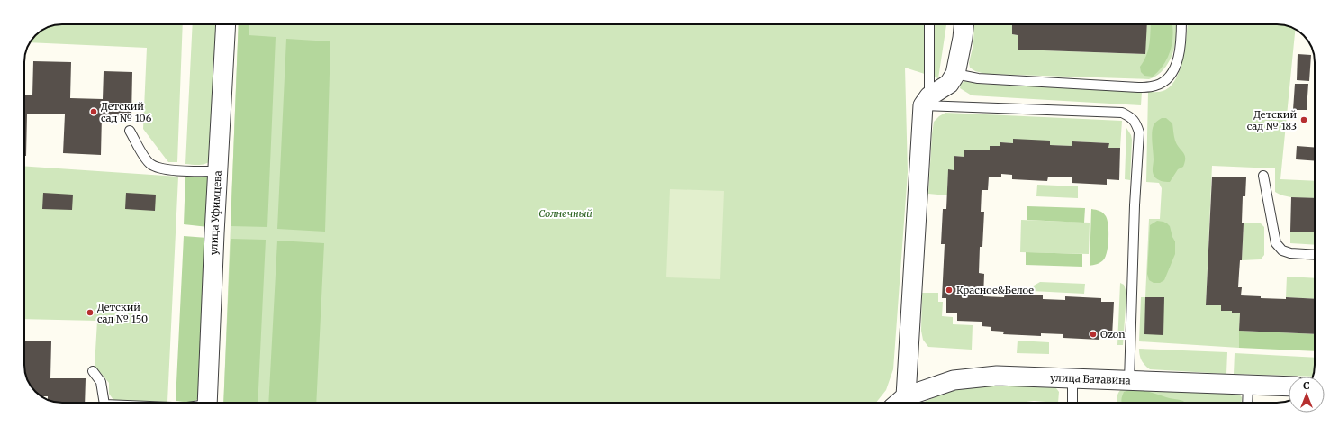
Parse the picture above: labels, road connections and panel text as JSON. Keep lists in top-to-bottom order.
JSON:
{
  "streets": {
    "street": ["улица Уфимцева", "улица Батавина"]
  },
  "parks": ["Солнечный"],
  "places": [
    "Детский сад № 106",
    "Детский сад № 183",
    "Красное&Белое",
    "Детский сад № 150",
    "Ozon"
  ],
  "north": "top"
}
